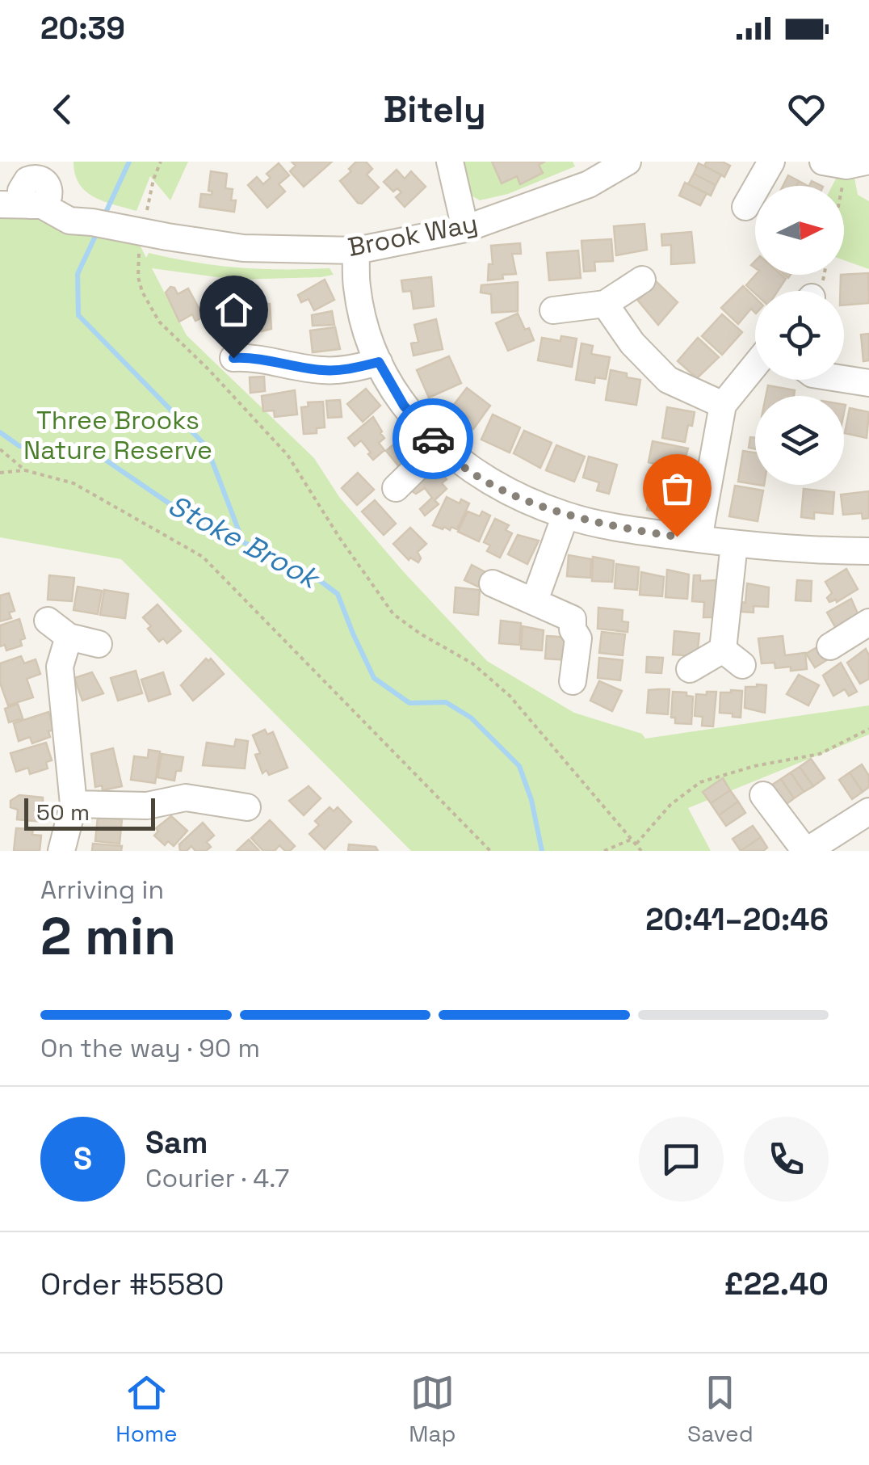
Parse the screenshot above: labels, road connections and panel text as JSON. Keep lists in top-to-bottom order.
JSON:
{
  "streets": {
    "street": ["Brook Way"]
  },
  "water": ["Stoke Brook"],
  "parks": ["Three Brooks Nature Reserve"],
  "scale_bar": "50 m",
  "north": "right",
  "page": {
    "status": "20:39",
    "header": "Bitely",
    "scale": "50 m",
    "heading": ["2 min", "Arriving in", "20:41–20:46"],
    "panel": [
      "Sam",
      "Courier · 4.7",
      "Order #5580",
      "£22.40"
    ],
    "bar": "On the way · 90 m",
    "round": "S",
    "tabs": ["Home", "Map", "Saved"]
  }
}
